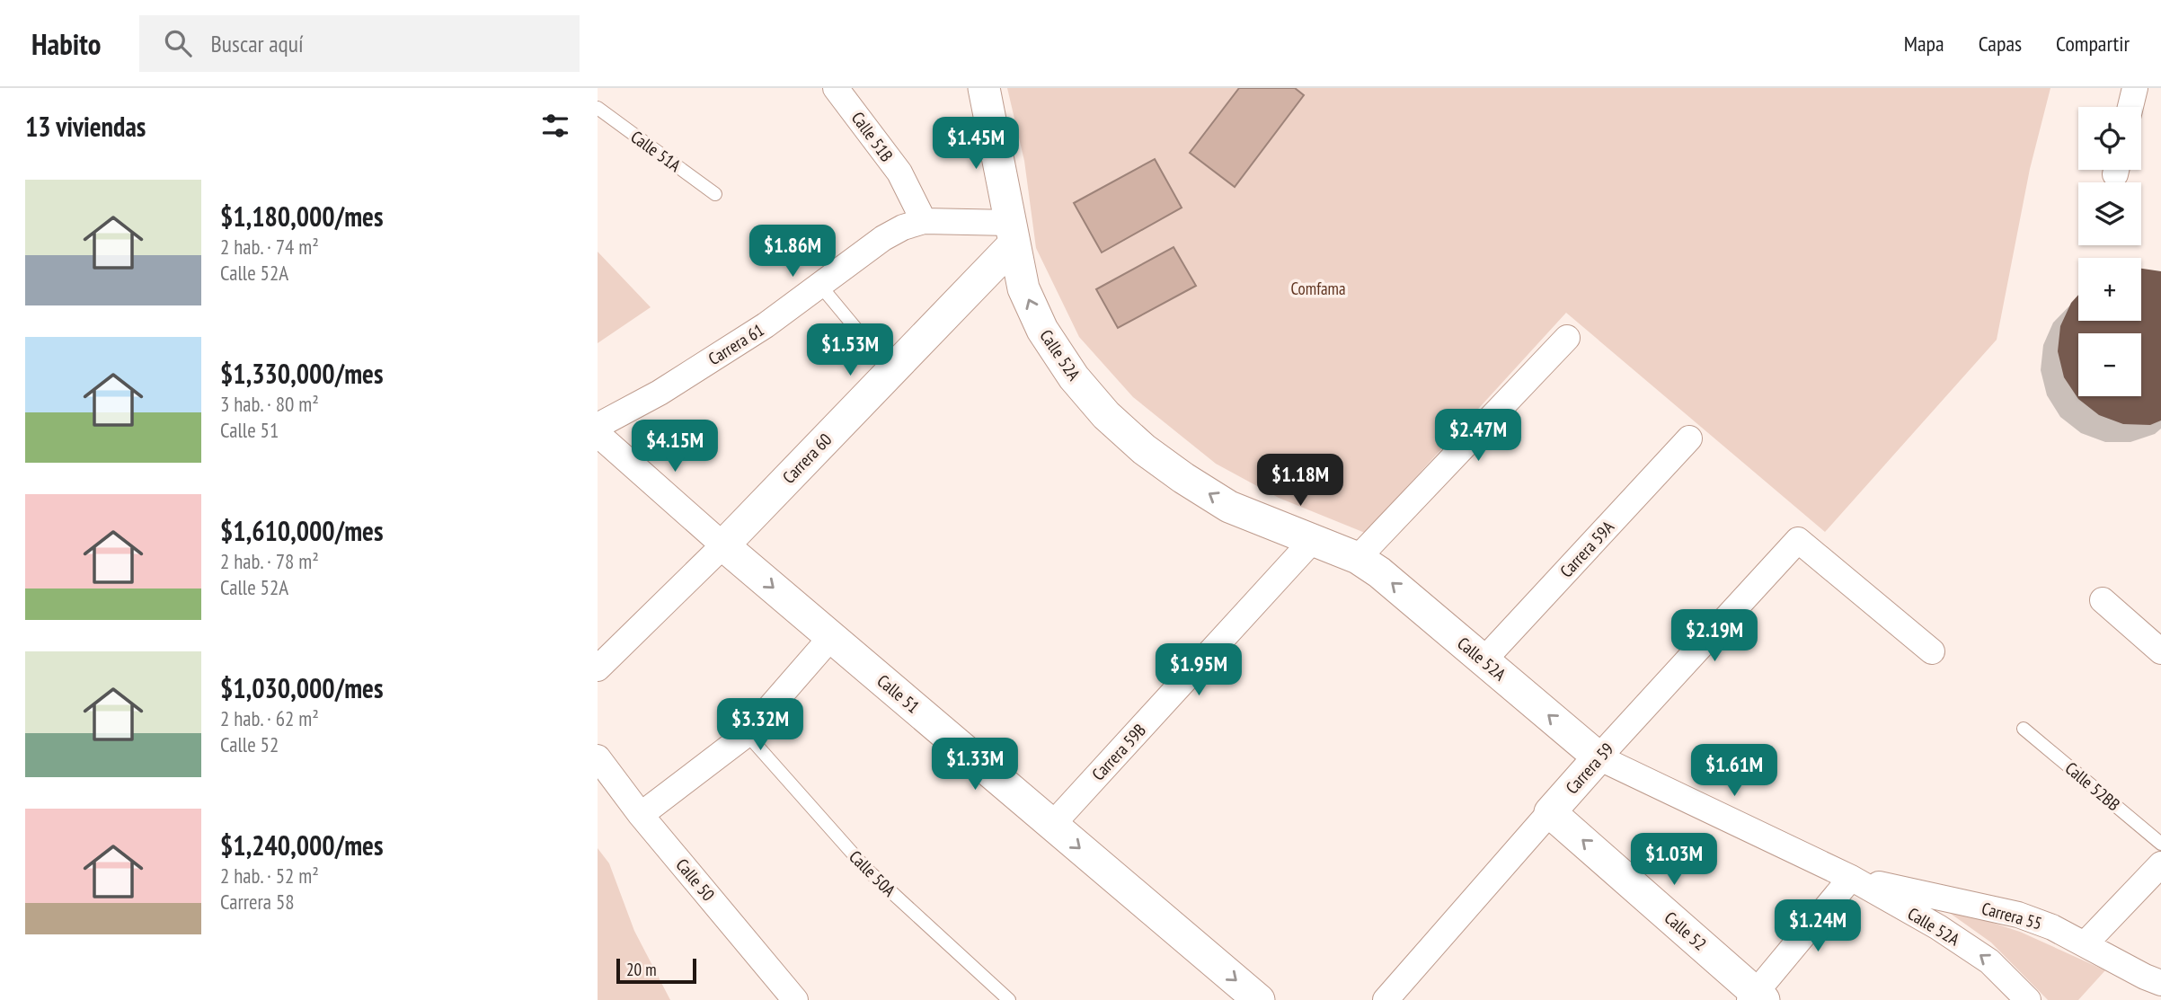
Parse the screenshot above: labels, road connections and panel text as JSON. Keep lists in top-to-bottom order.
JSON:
{
  "streets": {
    "street": [
      "Calle 51B",
      "Carrera 61",
      "Calle 52A",
      "Carrera 60",
      "Carrera 59A",
      "Calle 51",
      "Carrera 59B",
      "Carrera 59",
      "Calle 50",
      "Carrera 55",
      "Calle 52"
    ],
    "lane": ["Calle 51A", "Calle 52BB", "Calle 50A"]
  },
  "crossings": [
    ["Calle 51B", "Carrera 61"],
    ["Carrera 61", "Calle 52A"],
    ["Carrera 61", "Carrera 60"],
    ["Calle 52A", "Carrera 60"],
    ["Calle 52A", "Carrera 59A"],
    ["Calle 52A", "Carrera 59B"],
    ["Calle 52A", "Carrera 59"],
    ["Calle 52A", "Carrera 55"],
    ["Carrera 60", "Calle 51"],
    ["Calle 51", "Carrera 59B"],
    ["Carrera 59", "Calle 52"]
  ],
  "one_way": ["Calle 52A", "Calle 51", "Calle 52"],
  "parks": ["Comfama"],
  "scale_bar": "20 m",
  "page": {
    "header": "Habito",
    "search": "Buscar aquí",
    "nav": ["Mapa", "Capas", "Compartir"],
    "heading": "13 viviendas",
    "map_buttons": ["+", "−"],
    "price": [
      "$1.45M",
      "$1.86M",
      "$1.53M",
      "$2.47M",
      "$4.15M",
      "$1.18M",
      "$2.19M",
      "$1.95M",
      "$3.32M",
      "$1.33M",
      "$1.61M",
      "$1.03M",
      "$1.24M"
    ],
    "list": [
      {
        "name": "$1,180,000/mes",
        "note": "2 hab. · 74 m² · Calle 52A"
      },
      {
        "name": "$1,330,000/mes",
        "note": "3 hab. · 80 m² · Calle 51"
      },
      {
        "name": "$1,610,000/mes",
        "note": "2 hab. · 78 m² · Calle 52A"
      },
      {
        "name": "$1,030,000/mes",
        "note": "2 hab. · 62 m² · Calle 52"
      },
      {
        "name": "$1,240,000/mes",
        "note": "2 hab. · 52 m² · Carrera 58"
      }
    ],
    "scale": "20 m"
  }
}
